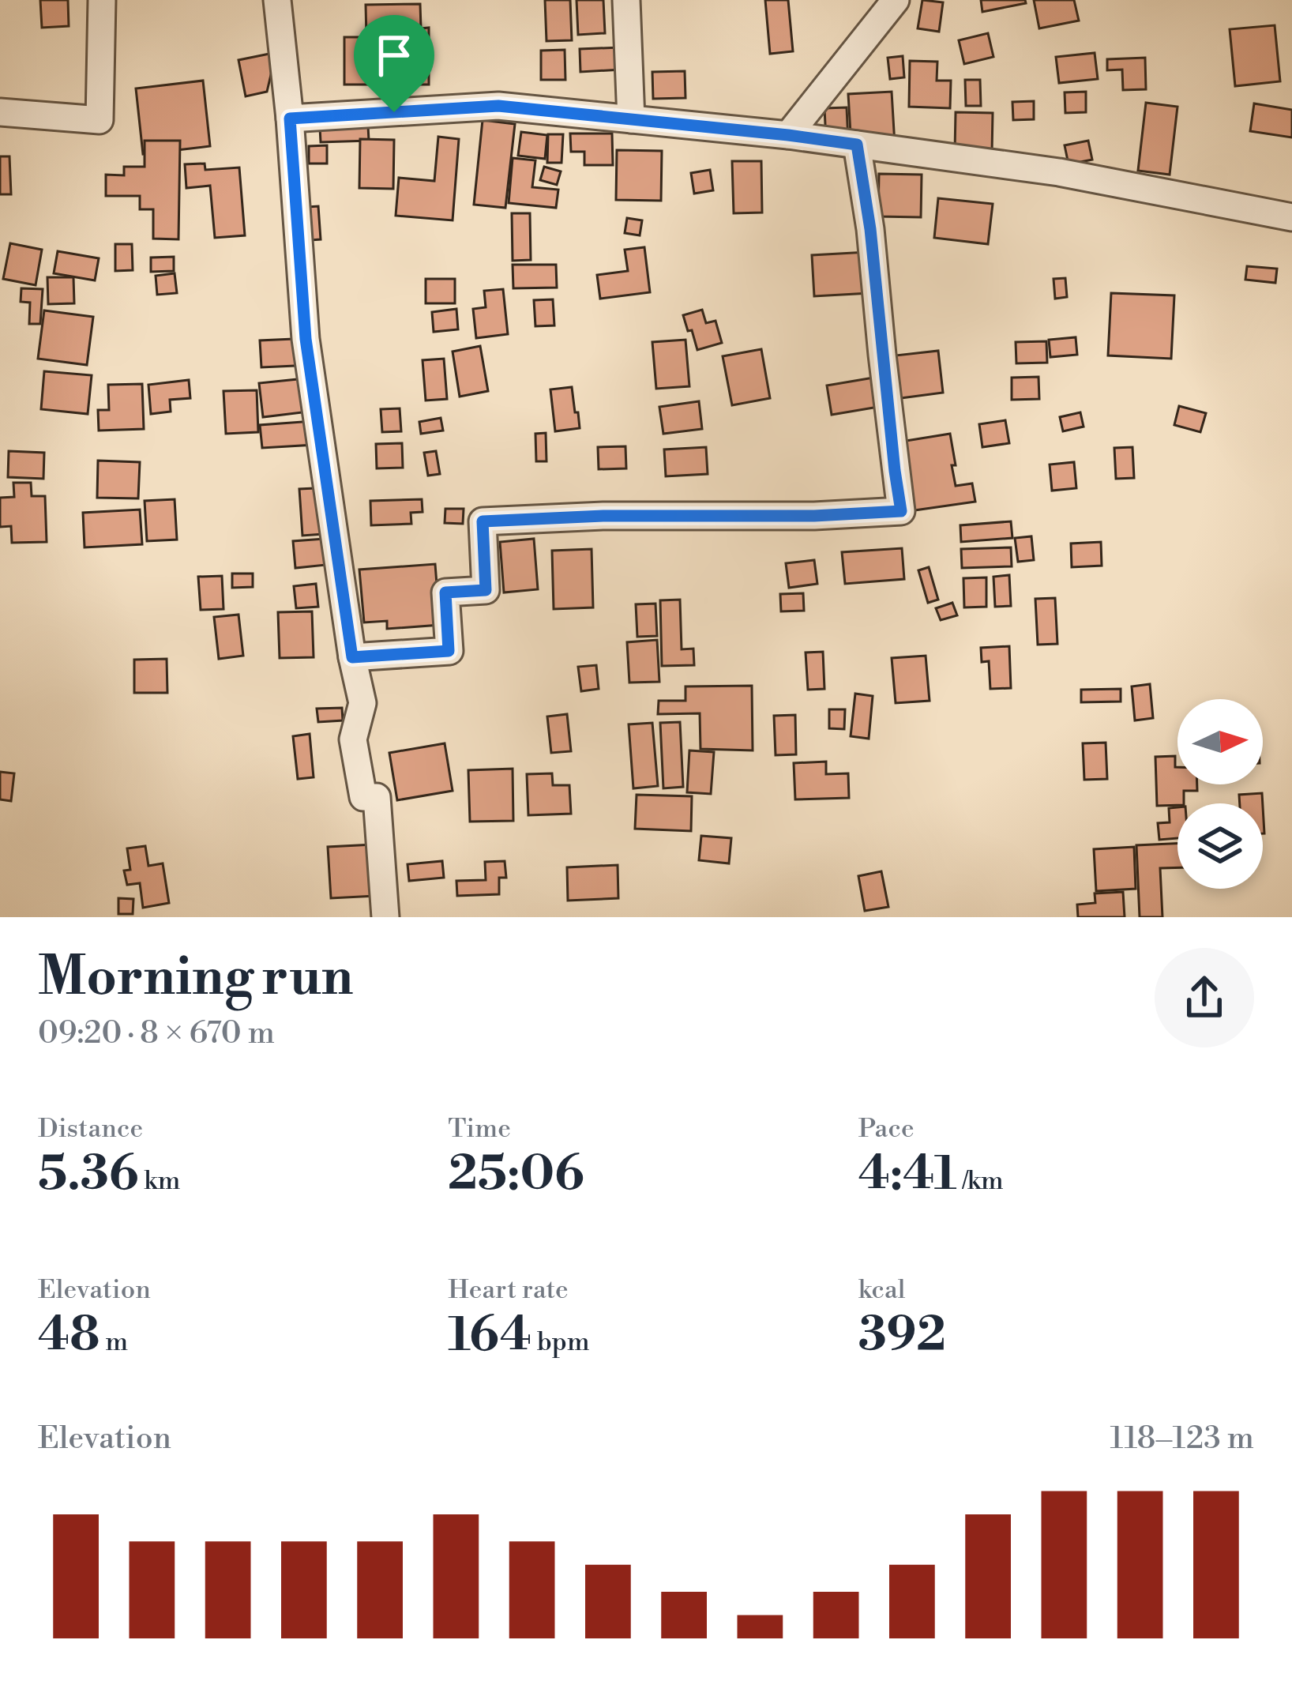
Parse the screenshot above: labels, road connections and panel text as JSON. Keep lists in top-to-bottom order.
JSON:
{
  "north": "right",
  "page": {
    "heading": ["Morning run", "09:20 · 8 × 670 m"],
    "stats": [
      ["Distance", "5.36 km"],
      ["Time", "25:06"],
      ["Pace", "4:41 /km"],
      ["Elevation", "48 m"],
      ["Heart rate", "164 bpm"],
      ["kcal", "392"]
    ],
    "chart": ["Elevation", "118–123 m"]
  }
}
